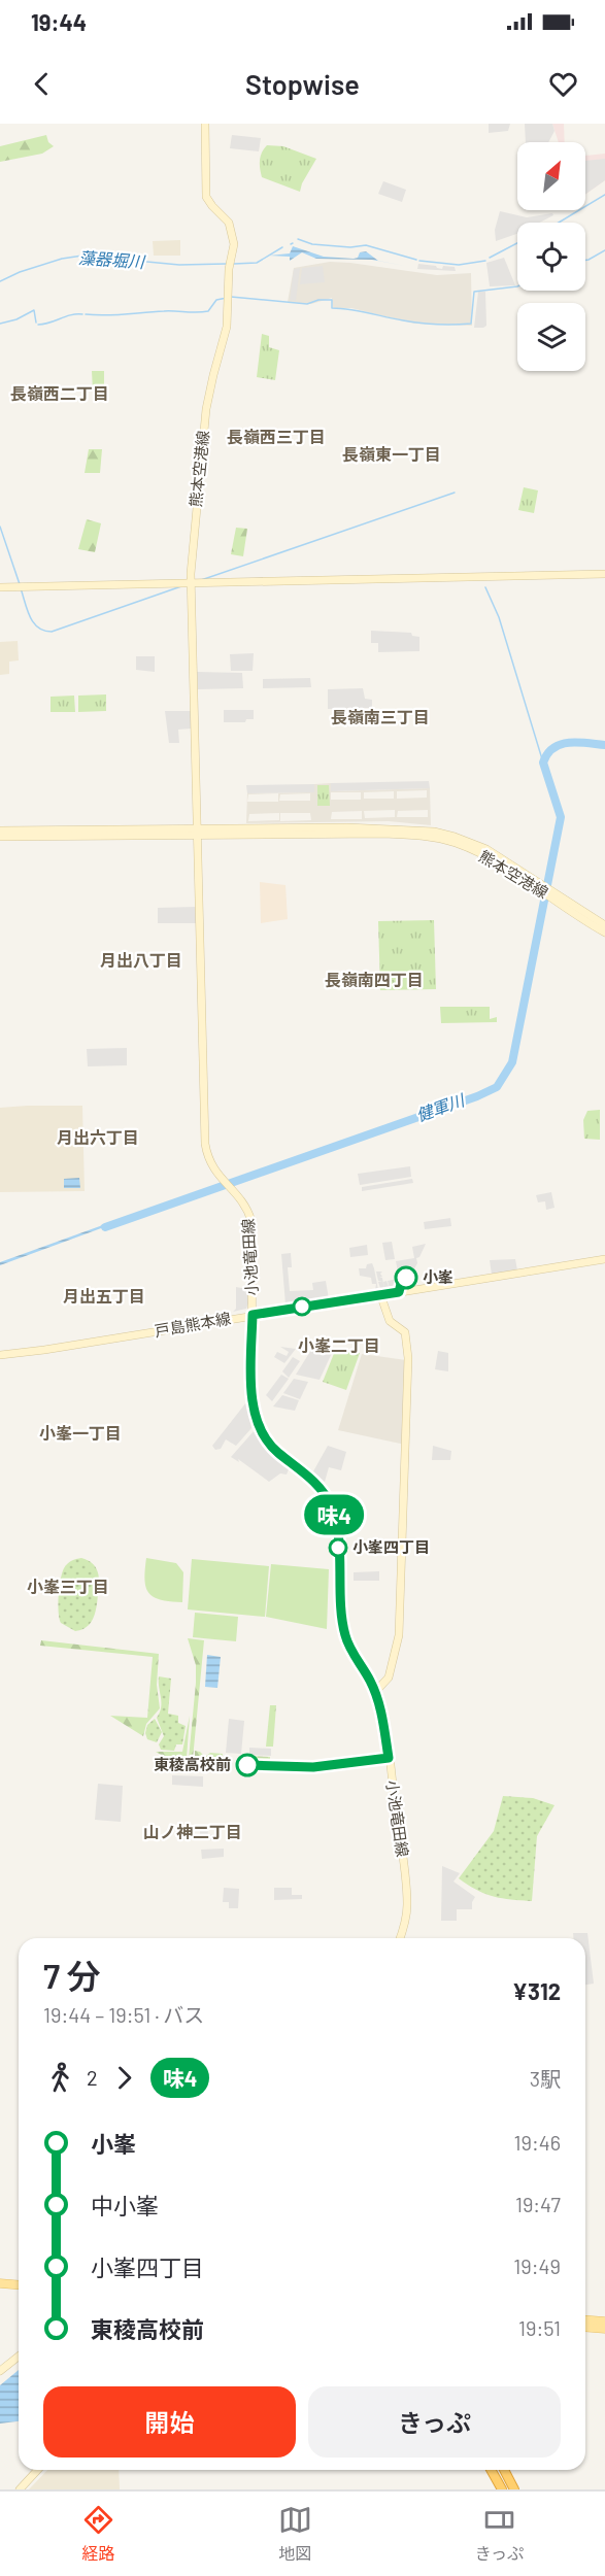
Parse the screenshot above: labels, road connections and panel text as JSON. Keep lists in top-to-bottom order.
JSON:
{
  "streets": {
    "main road": ["熊本空港線", "小池竜田線", "戸島熊本線"]
  },
  "crossings": [
    ["熊本空港線", "小池竜田線"],
    ["小池竜田線", "戸島熊本線"]
  ],
  "districts": [
    "長嶺西二丁目",
    "長嶺西三丁目",
    "長嶺東一丁目",
    "長嶺南三丁目",
    "月出八丁目",
    "長嶺南四丁目",
    "月出六丁目",
    "月出五丁目",
    "小峯二丁目",
    "小峯一丁目",
    "小峯三丁目",
    "山ノ神二丁目"
  ],
  "water": ["藻器堀川", "健軍川"],
  "places": ["小峯", "小峯四丁目", "東稜高校前"],
  "lines": ["bus line 味4"],
  "north": "top right",
  "page": {
    "status": "19:44",
    "header": "Stopwise",
    "on_map": "味4",
    "heading": ["7 分", "19:44 – 19:51 · バス", "¥312"],
    "legs": ["2", "味4", "3駅"],
    "list": [
      {
        "name": "小峯",
        "value": "19:46"
      },
      {
        "name": "中小峯",
        "value": "19:47"
      },
      {
        "name": "小峯四丁目",
        "value": "19:49"
      },
      {
        "name": "東稜高校前",
        "value": "19:51"
      }
    ],
    "buttons": ["開始", "きっぷ"],
    "tabs": ["経路", "地図", "きっぷ"]
  }
}
